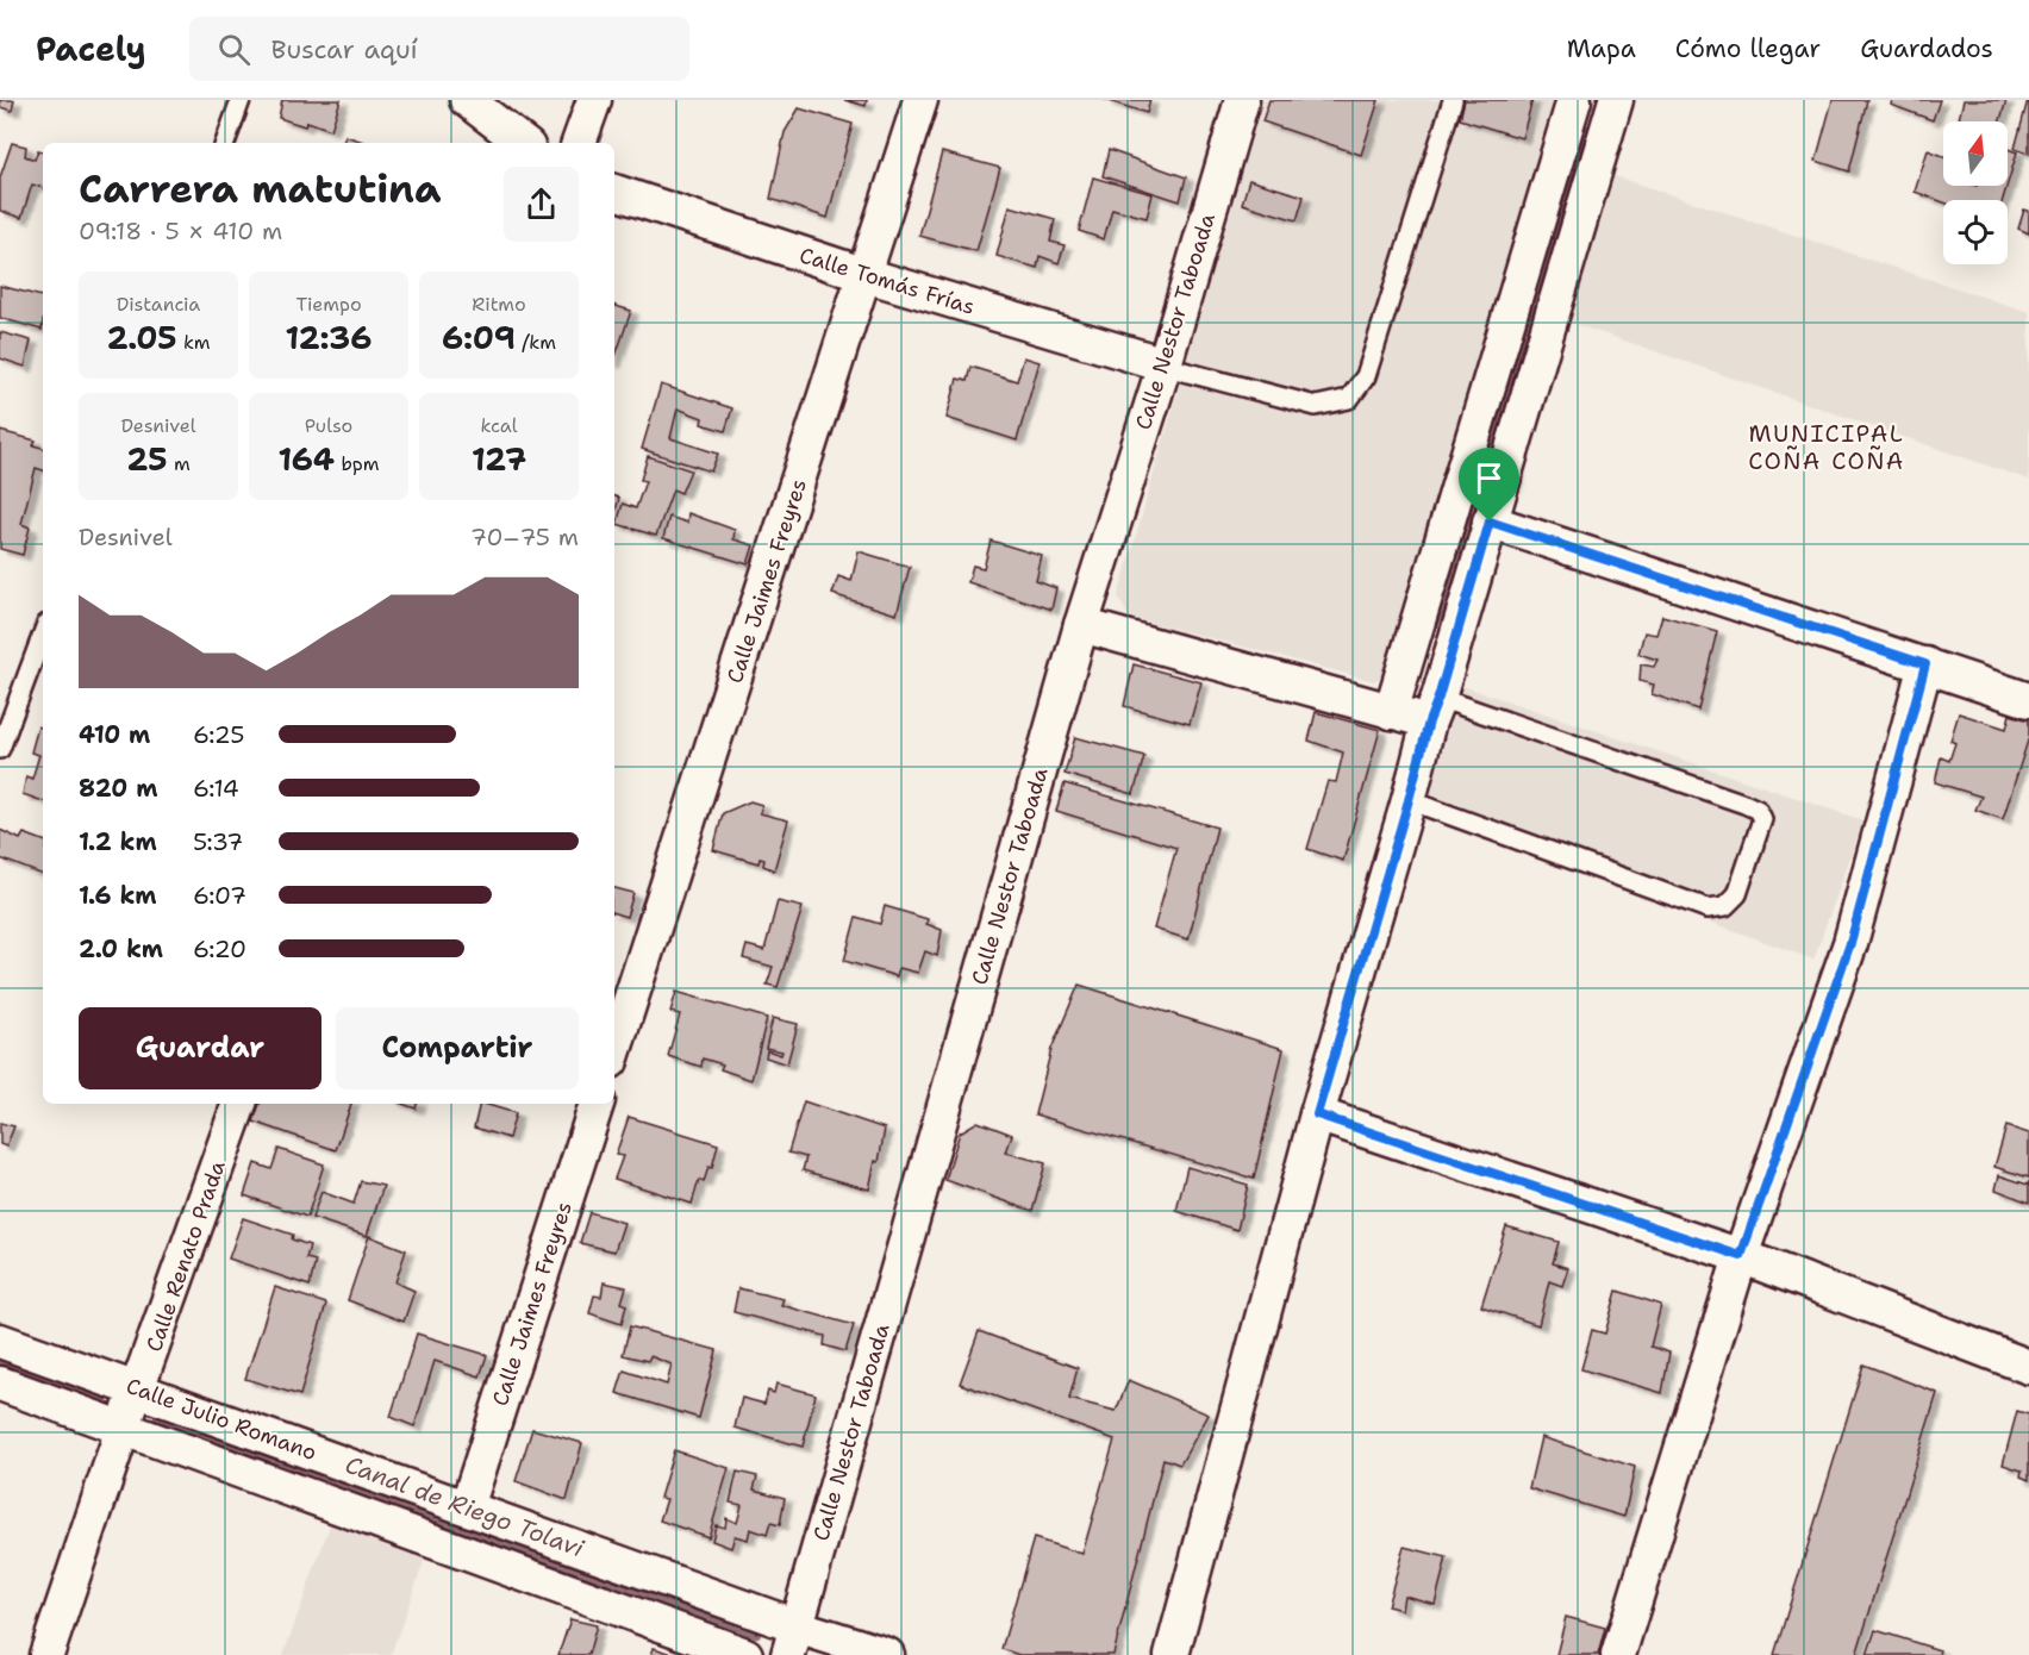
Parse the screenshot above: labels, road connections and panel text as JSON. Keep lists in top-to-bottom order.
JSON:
{
  "streets": {
    "street": [
      "Calle Tomás Frías",
      "Calle Nestor Taboada",
      "Calle Jaimes Freyres",
      "Calle Renato Prada",
      "Calle Julio Romano"
    ]
  },
  "crossings": [
    ["Calle Tomás Frías", "Calle Nestor Taboada"],
    ["Calle Tomás Frías", "Calle Jaimes Freyres"],
    ["Calle Nestor Taboada", "Calle Julio Romano"],
    ["Calle Jaimes Freyres", "Calle Julio Romano"],
    ["Calle Renato Prada", "Calle Julio Romano"]
  ],
  "districts": ["MUNICIPAL COÑA COÑA"],
  "water": ["Canal de Riego Tolavi"],
  "north": "top",
  "page": {
    "header": "Pacely",
    "search": "Buscar aquí",
    "nav": ["Mapa", "Cómo llegar", "Guardados"],
    "heading": ["Carrera matutina", "09:18 · 5 × 410 m"],
    "stats": [
      ["Distancia", "2.05 km"],
      ["Tiempo", "12:36"],
      ["Ritmo", "6:09 /km"],
      ["Desnivel", "25 m"],
      ["Pulso", "164 bpm"],
      ["kcal", "127"]
    ],
    "chart": ["Desnivel", "70–75 m"],
    "list": [
      {
        "name": "410 m",
        "note": "6:25"
      },
      {
        "name": "820 m",
        "note": "6:14"
      },
      {
        "name": "1.2 km",
        "note": "5:37"
      },
      {
        "name": "1.6 km",
        "note": "6:07"
      },
      {
        "name": "2.0 km",
        "note": "6:20"
      }
    ],
    "buttons": ["Guardar", "Compartir"]
  }
}
